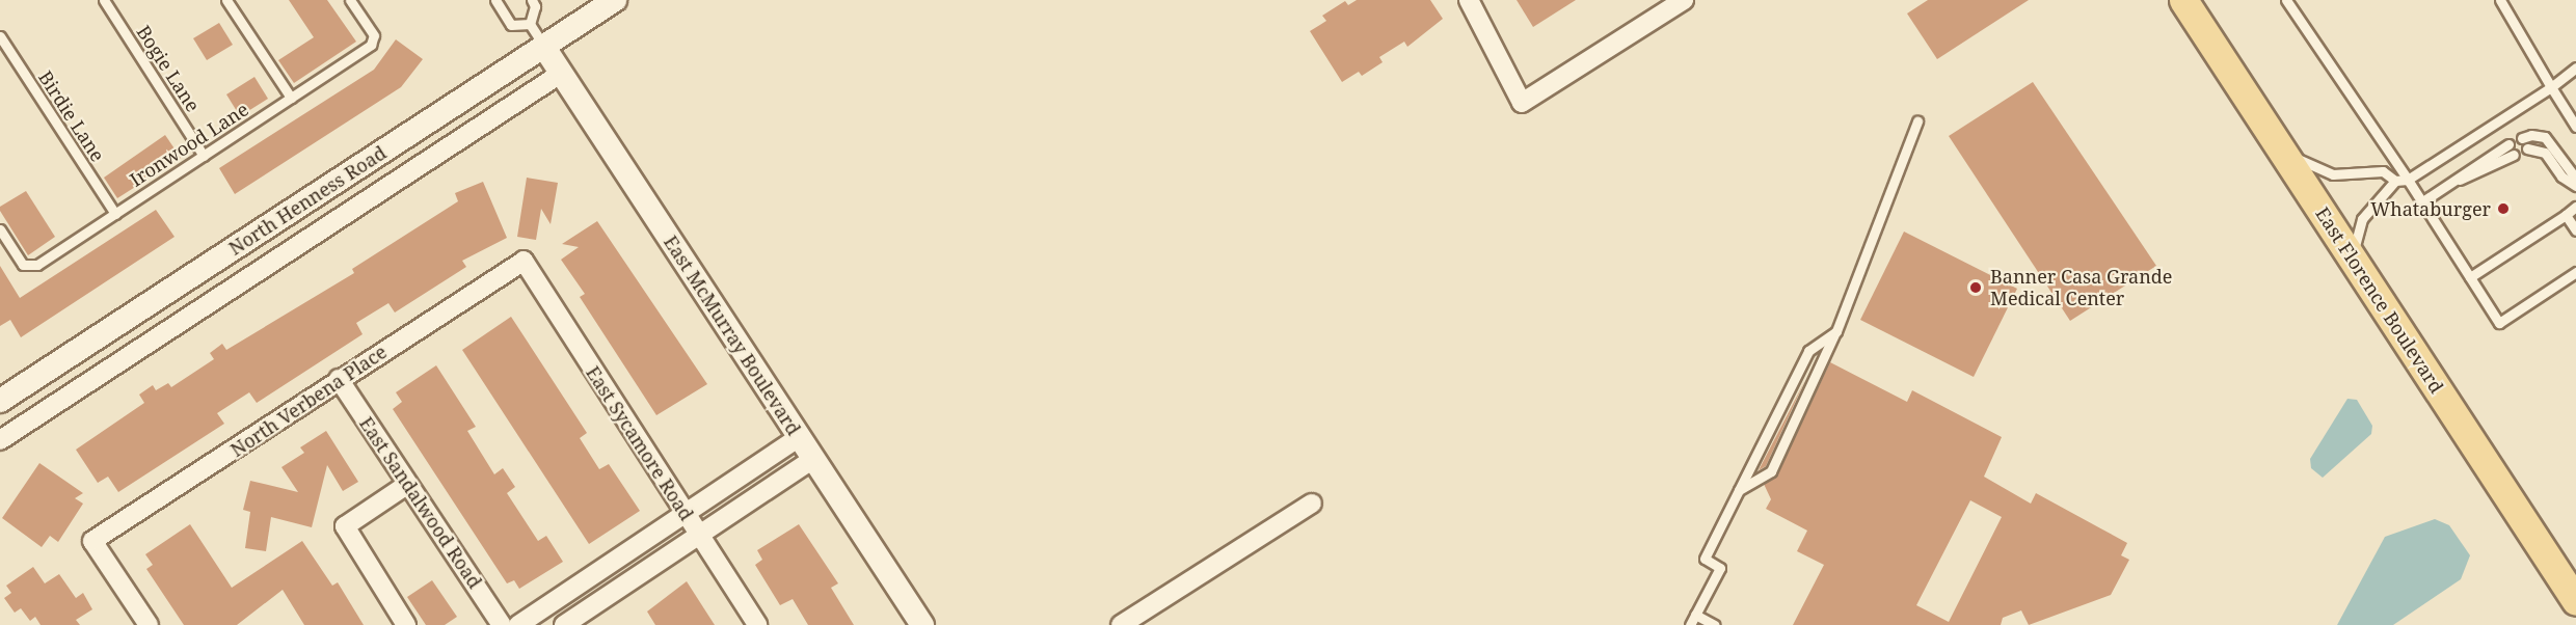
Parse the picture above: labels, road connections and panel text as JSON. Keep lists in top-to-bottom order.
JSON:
{
  "streets": {
    "main road": ["East Florence Boulevard"],
    "street": [
      "North Henness Road",
      "East McMurray Boulevard",
      "North Verbena Place",
      "East Sycamore Road",
      "East Sandalwood Road"
    ],
    "lane": ["Bogie Lane", "Birdie Lane", "Ironwood Lane"]
  },
  "crossings": [
    ["Bogie Lane", "Ironwood Lane"],
    ["Birdie Lane", "Ironwood Lane"],
    ["North Henness Road", "East McMurray Boulevard"],
    ["North Verbena Place", "East Sycamore Road"],
    ["North Verbena Place", "East Sandalwood Road"]
  ],
  "places": ["Whataburger", "Banner Casa Grande Medical Center"]
}
